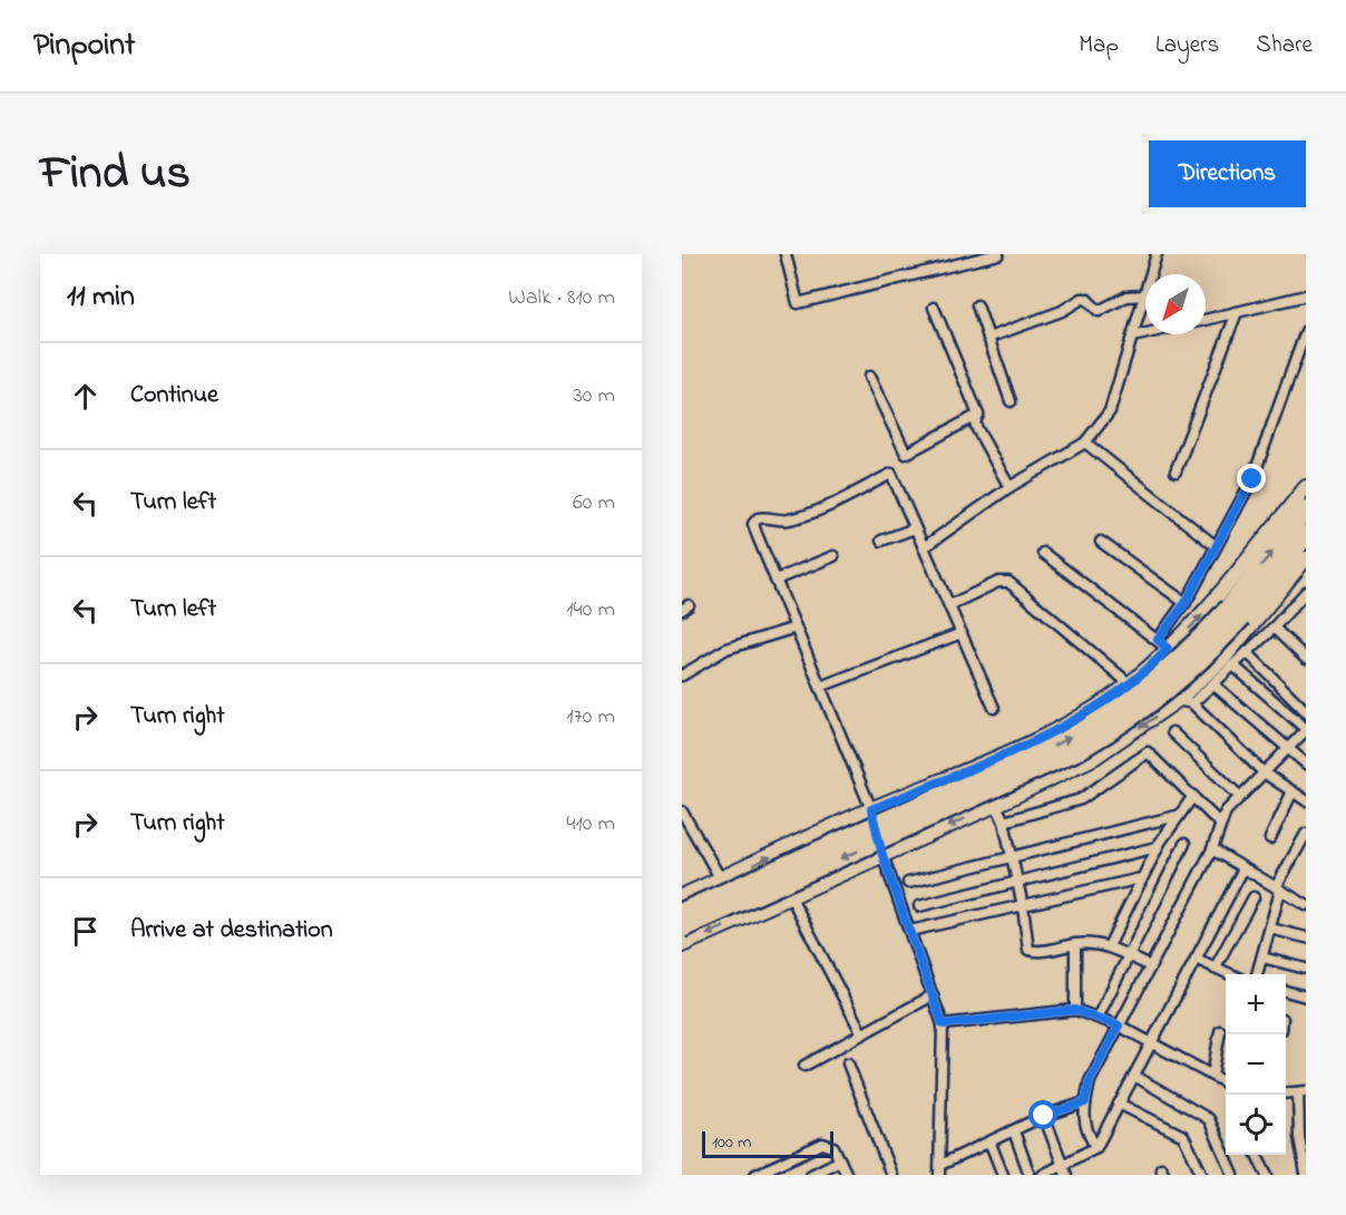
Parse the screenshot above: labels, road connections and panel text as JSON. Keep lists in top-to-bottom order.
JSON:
{
  "scale_bar": "100 m",
  "north": "bottom left",
  "page": {
    "header": "Pinpoint",
    "nav": ["Map", "Layers", "Share"],
    "title": "Find us",
    "buttons": "Directions",
    "heading": ["11 min", "Walk · 810 m"],
    "list": [
      ["Continue", "30 m"],
      ["Turn left", "60 m"],
      ["Turn left", "140 m"],
      ["Turn right", "170 m"],
      ["Turn right", "410 m"],
      "Arrive at destination"
    ],
    "map_buttons": ["+", "−"],
    "scale": "100 m"
  }
}
